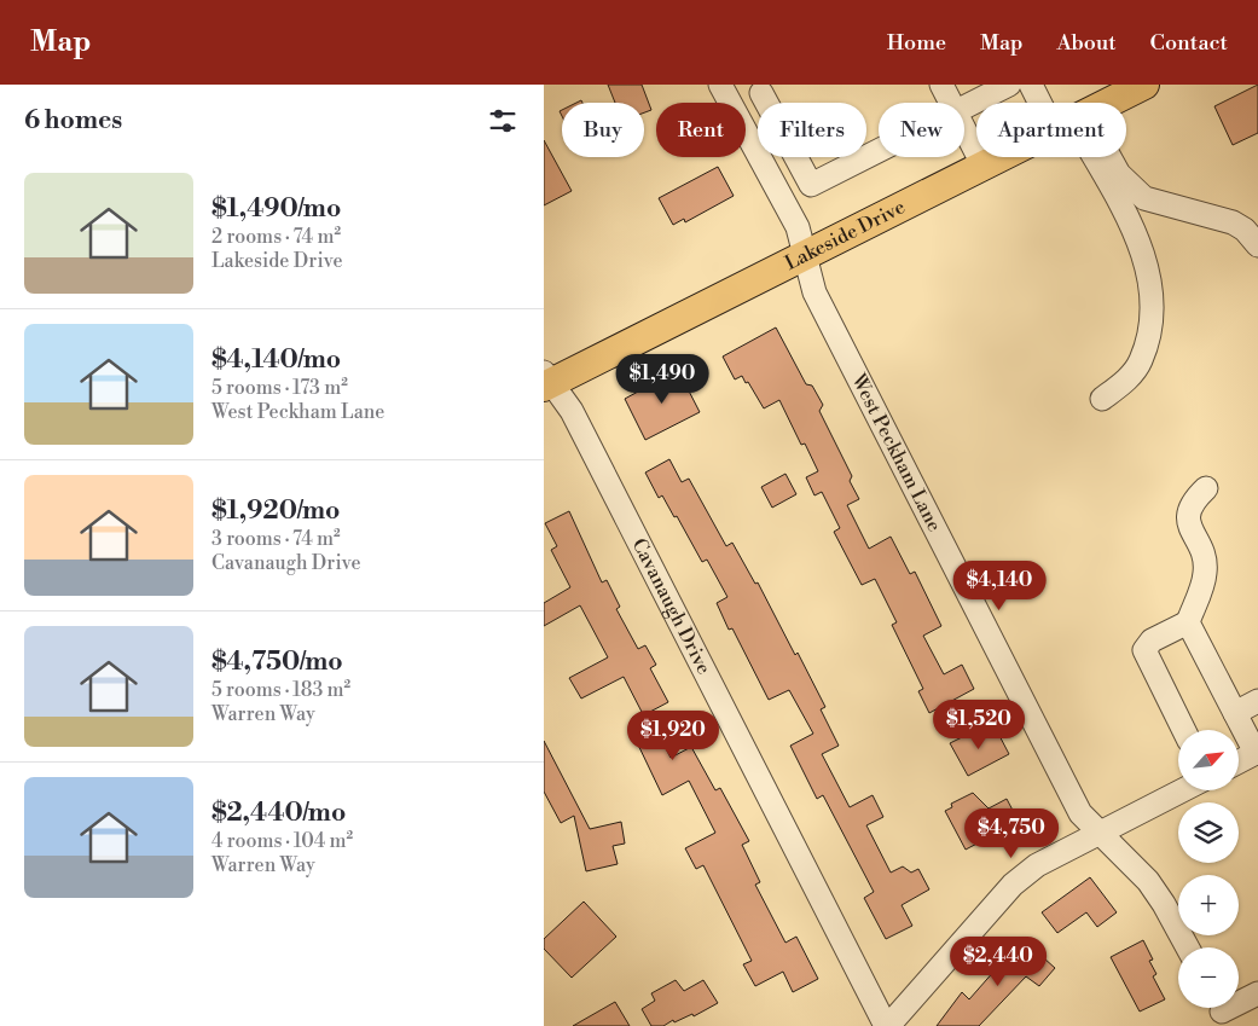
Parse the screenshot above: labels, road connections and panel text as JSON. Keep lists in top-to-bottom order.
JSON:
{
  "streets": {
    "main road": ["Lakeside Drive"],
    "street": ["West Peckham Lane", "Cavanaugh Drive"]
  },
  "crossings": [
    ["Lakeside Drive", "West Peckham Lane"],
    ["Lakeside Drive", "Cavanaugh Drive"]
  ],
  "north": "top right",
  "page": {
    "header": "Map",
    "nav": [
      "Home",
      "Map",
      "About",
      "Contact"
    ],
    "heading": "6 homes",
    "chip": [
      "Buy",
      "Rent",
      "Filters",
      "New",
      "Apartment"
    ],
    "list": [
      {
        "name": "$1,490/mo",
        "note": "2 rooms · 74 m² · Lakeside Drive"
      },
      {
        "name": "$4,140/mo",
        "note": "5 rooms · 173 m² · West Peckham Lane"
      },
      {
        "name": "$1,920/mo",
        "note": "3 rooms · 74 m² · Cavanaugh Drive"
      },
      {
        "name": "$4,750/mo",
        "note": "5 rooms · 183 m² · Warren Way"
      },
      {
        "name": "$2,440/mo",
        "note": "4 rooms · 104 m² · Warren Way"
      }
    ],
    "price": [
      "$1,490",
      "$4,140",
      "$1,520",
      "$1,920",
      "$4,750",
      "$2,440"
    ],
    "map_buttons": ["+", "−"]
  }
}
